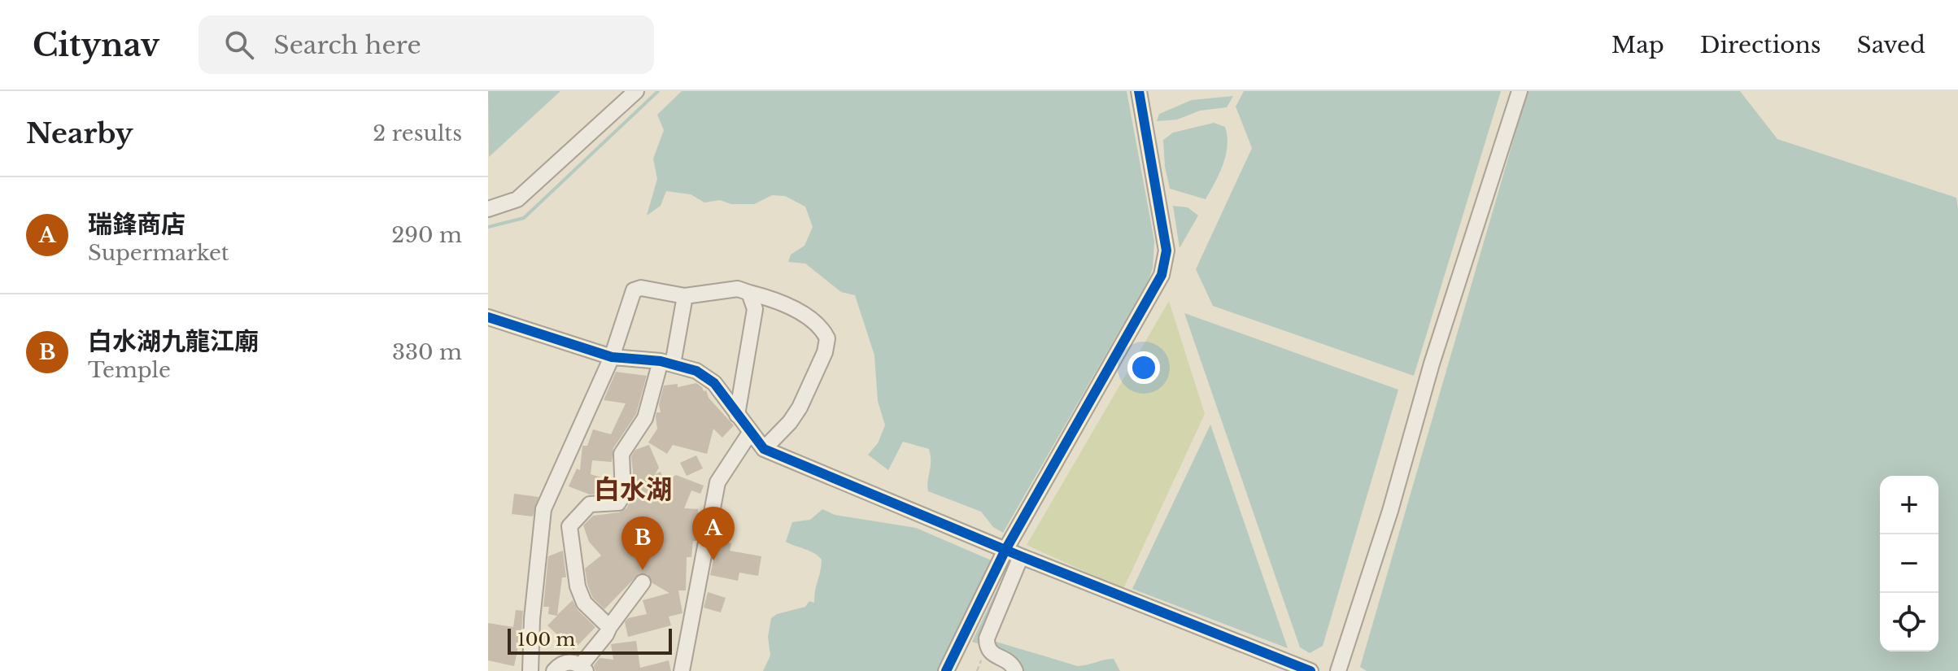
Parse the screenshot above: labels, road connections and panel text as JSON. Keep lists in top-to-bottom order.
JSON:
{
  "districts": ["白水湖"],
  "scale_bar": "100 m",
  "page": {
    "header": "Citynav",
    "search": "Search here",
    "nav": ["Map", "Directions", "Saved"],
    "heading": ["Nearby", "2 results"],
    "list": [
      {
        "mark": "A",
        "name": "瑞鋒商店",
        "note": "Supermarket",
        "value": "290 m"
      },
      {
        "mark": "B",
        "name": "白水湖九龍江廟",
        "note": "Temple",
        "value": "330 m"
      }
    ],
    "map_buttons": ["+", "−"],
    "pins": ["A", "B"],
    "scale": "100 m"
  }
}
